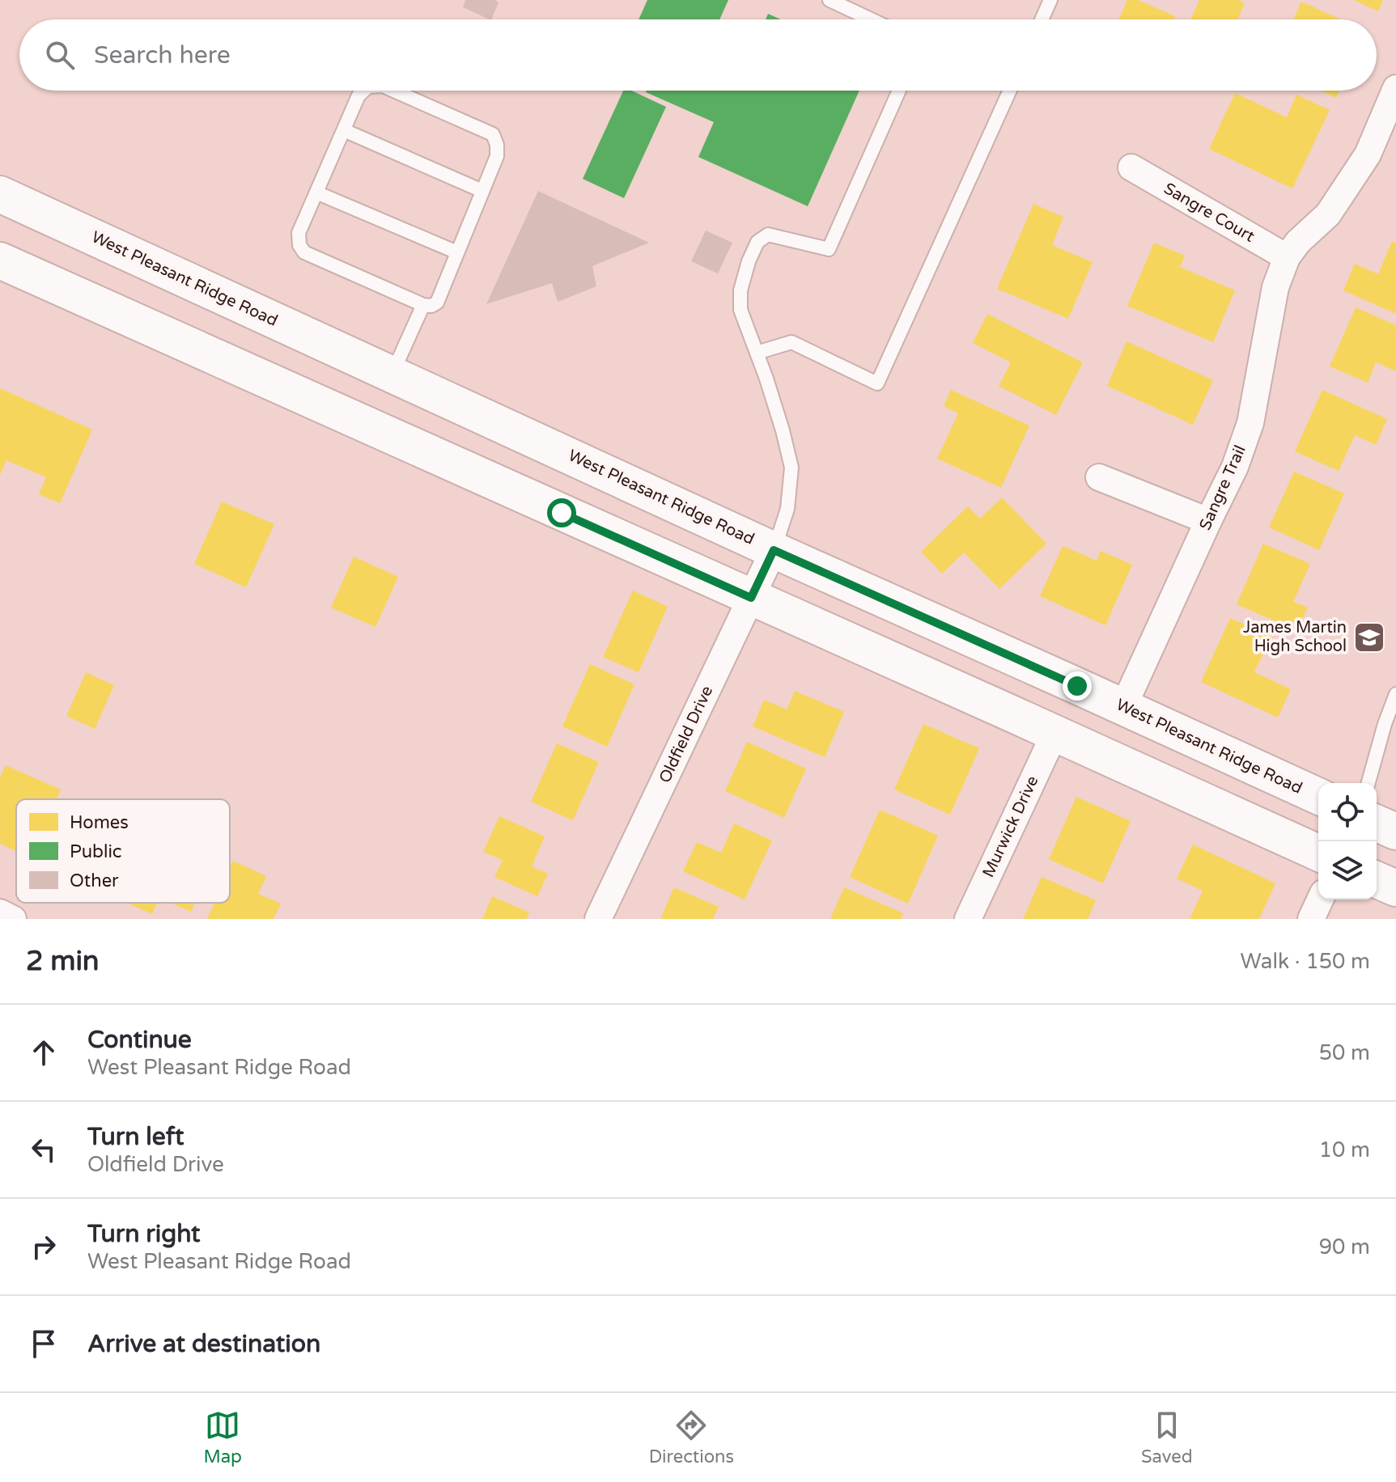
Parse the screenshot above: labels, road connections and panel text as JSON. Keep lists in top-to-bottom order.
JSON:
{
  "streets": {
    "main road": ["West Pleasant Ridge Road"],
    "street": [
      "Sangre Court",
      "Sangre Trail",
      "Oldfield Drive",
      "Murwick Drive"
    ]
  },
  "crossings": [
    ["Sangre Court", "Sangre Trail"],
    ["West Pleasant Ridge Road", "Sangre Trail"],
    ["West Pleasant Ridge Road", "Oldfield Drive"]
  ],
  "places": {
    "school or university": ["James Martin High School"]
  },
  "legend": ["Homes", "Public", "Other"],
  "page": {
    "search": "Search here",
    "heading": ["2 min", "Walk · 150 m"],
    "list": [
      ["Continue", "West Pleasant Ridge Road", "50 m"],
      ["Turn left", "Oldfield Drive", "10 m"],
      ["Turn right", "West Pleasant Ridge Road", "90 m"],
      "Arrive at destination"
    ],
    "nav": ["Map", "Directions", "Saved"]
  }
}
